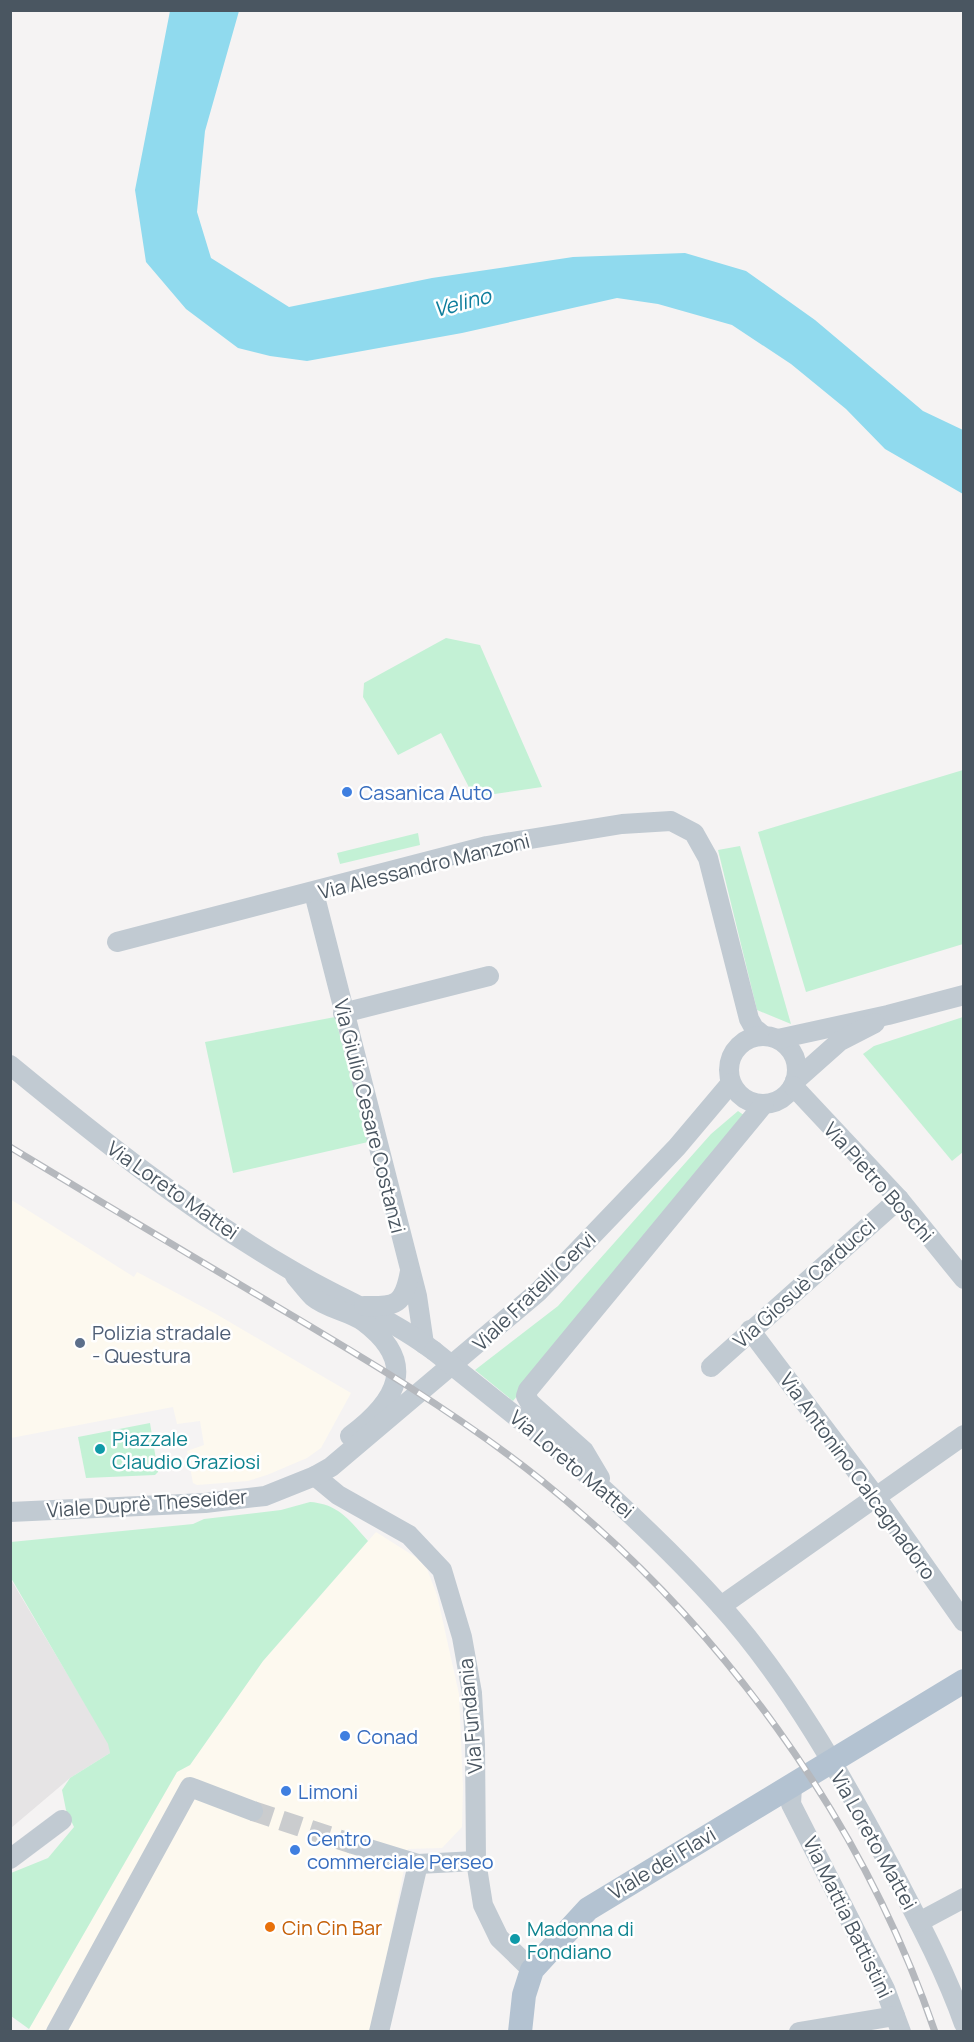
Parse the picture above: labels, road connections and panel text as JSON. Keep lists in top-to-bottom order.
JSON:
{
  "streets": {
    "main road": ["Viale dei Flavi"],
    "street": [
      "Via Alessandro Manzoni",
      "Via Giulio Cesare Costanzi",
      "Via Pietro Boschi",
      "Via Loreto Mattei",
      "Via Giosuè Carducci",
      "Viale Fratelli Cervi",
      "Via Antonino Calcagnadoro",
      "Viale Duprè Theseider",
      "Via Fundania",
      "Via Mattia Battistini"
    ]
  },
  "crossings": [
    ["Via Alessandro Manzoni", "Via Giulio Cesare Costanzi"],
    ["Via Alessandro Manzoni", "Via Pietro Boschi"],
    ["Via Alessandro Manzoni", "Viale Fratelli Cervi"],
    ["Via Giulio Cesare Costanzi", "Via Loreto Mattei"],
    ["Via Pietro Boschi", "Via Giosuè Carducci"],
    ["Via Pietro Boschi", "Viale Fratelli Cervi"],
    ["Via Loreto Mattei", "Viale dei Flavi"],
    ["Via Giosuè Carducci", "Via Antonino Calcagnadoro"],
    ["Viale Fratelli Cervi", "Viale Duprè Theseider"],
    ["Viale Fratelli Cervi", "Via Fundania"],
    ["Viale Duprè Theseider", "Via Fundania"],
    ["Via Fundania", "Viale dei Flavi"],
    ["Viale dei Flavi", "Via Mattia Battistini"]
  ],
  "water": ["Velino"],
  "places": [
    "Casanica Auto",
    "Polizia stradale - Questura",
    "Piazzale Claudio Graziosi",
    "Conad",
    "Limoni",
    "Centro commerciale Perseo",
    "Cin Cin Bar",
    "Madonna di Fondiano"
  ]
}
